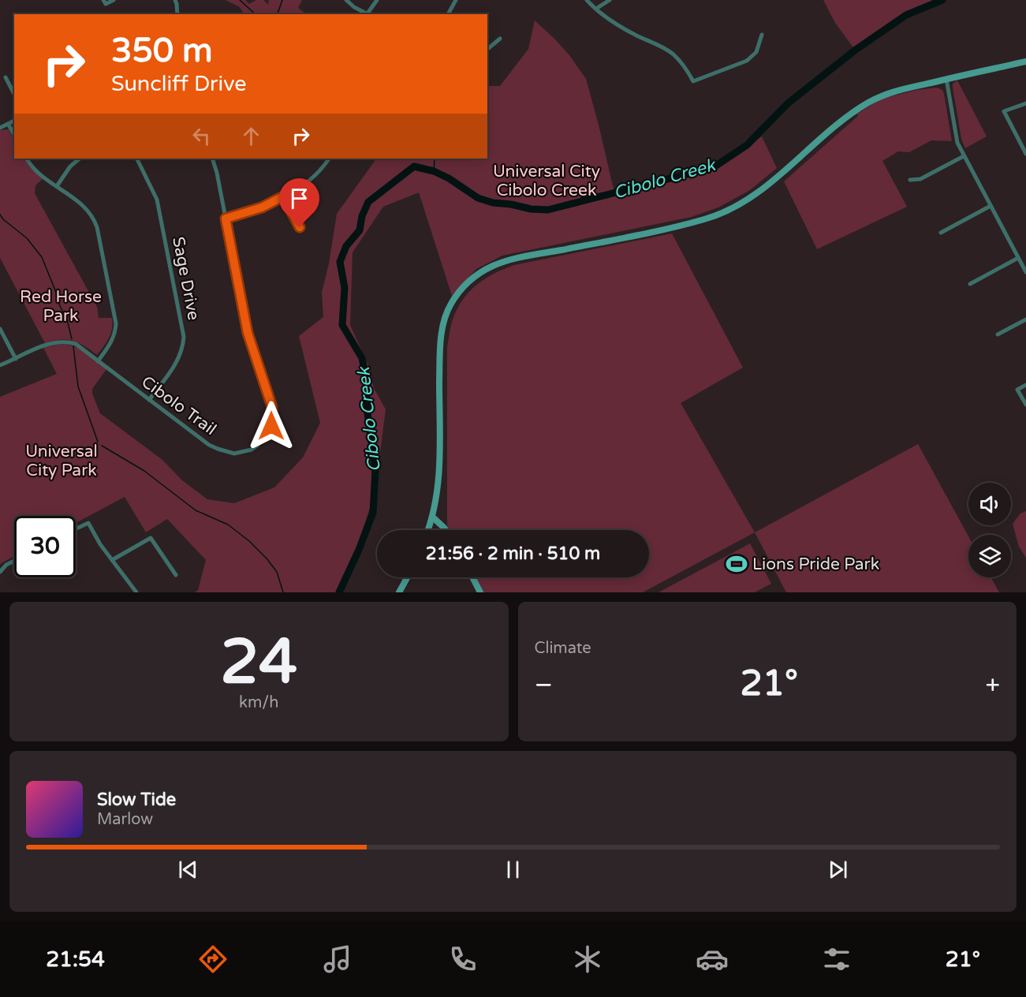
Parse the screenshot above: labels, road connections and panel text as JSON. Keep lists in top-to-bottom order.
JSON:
{
  "streets": {
    "street": ["Sage Drive", "Cibolo Trail"]
  },
  "crossings": [
    ["Sage Drive", "Cibolo Trail"]
  ],
  "water": ["Cibolo Creek"],
  "parks": ["Universal City Cibolo Creek", "Red Horse Park", "Universal City Park"],
  "places": {
    "sports": ["Lions Pride Park"]
  },
  "page": {
    "turn": ["350 m", "Suncliff Drive"],
    "limit": "30",
    "trip": "21:56 · 2 min · 510 m",
    "tile": [
      ["24", "km/h"],
      "Climate"
    ],
    "heat": ["−", "21°", "+"],
    "song": ["Slow Tide", "Marlow"],
    "tabs": ["21:54", "21°"]
  }
}
